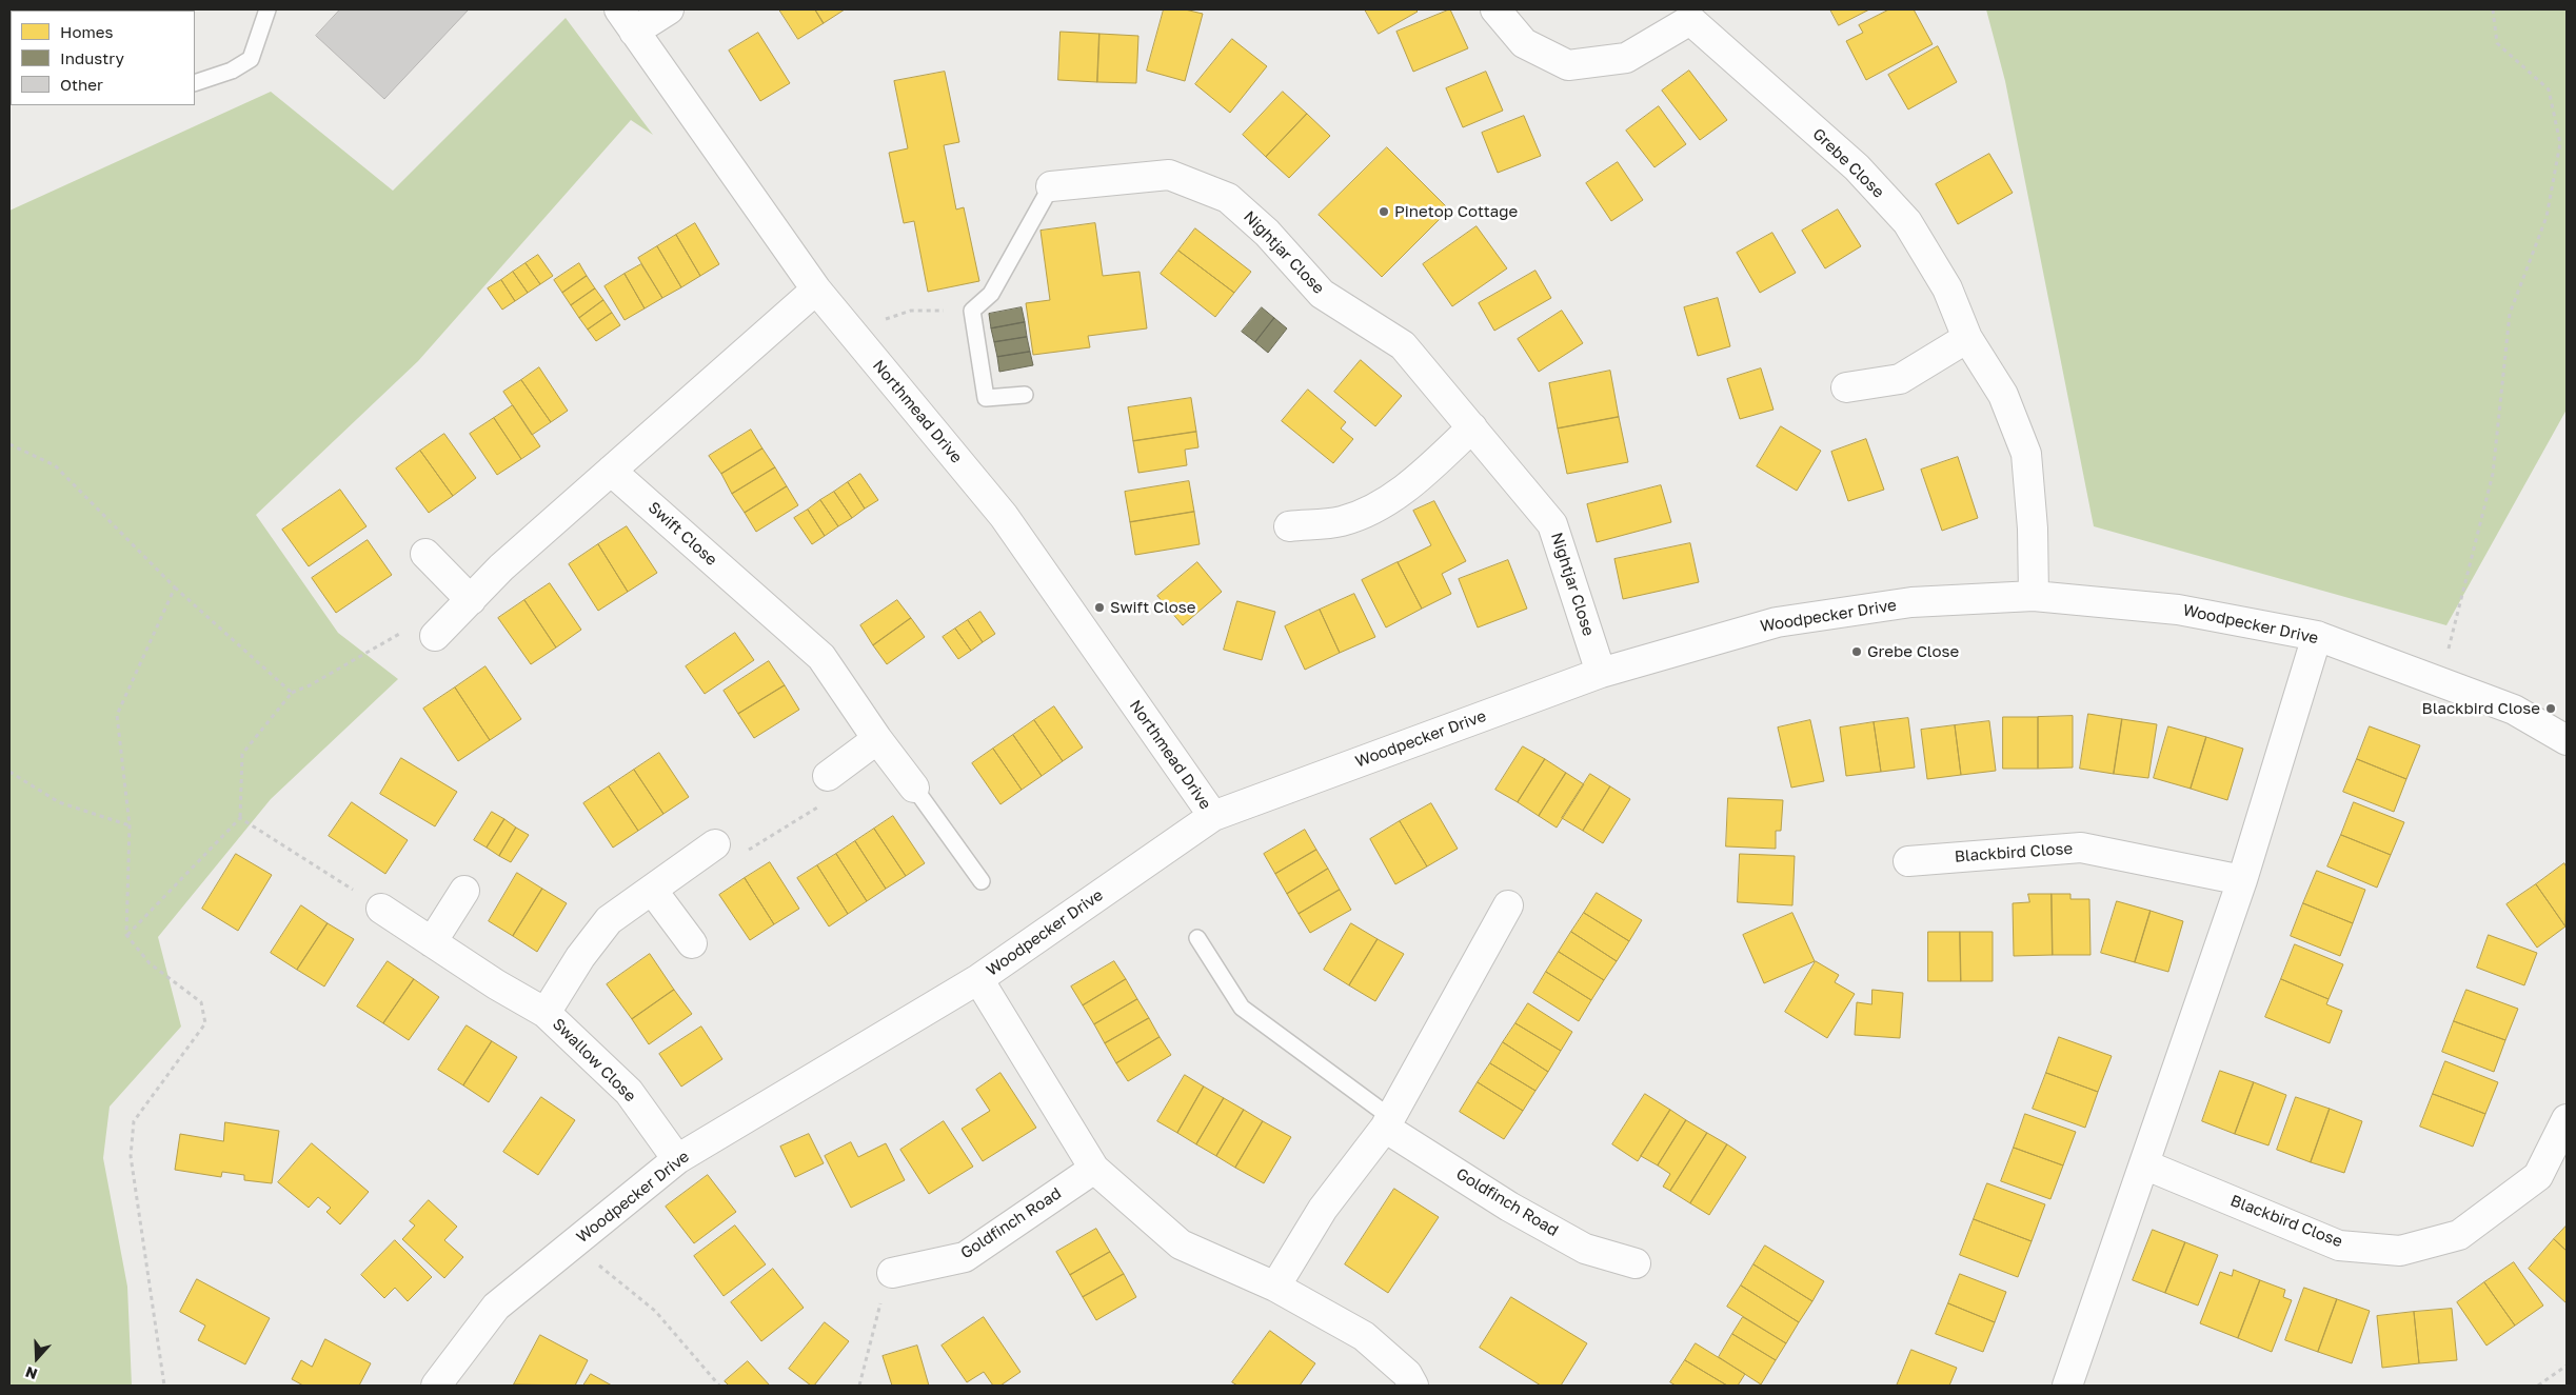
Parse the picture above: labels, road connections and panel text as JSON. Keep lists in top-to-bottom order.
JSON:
{
  "streets": {
    "street": [
      "Grebe Close",
      "Nightjar Close",
      "Northmead Drive",
      "Swift Close",
      "Woodpecker Drive",
      "Blackbird Close",
      "Swallow Close",
      "Goldfinch Road"
    ]
  },
  "crossings": [
    ["Grebe Close", "Woodpecker Drive"],
    ["Nightjar Close", "Woodpecker Drive"],
    ["Northmead Drive", "Woodpecker Drive"],
    ["Woodpecker Drive", "Swallow Close"]
  ],
  "places": [
    "Pinetop Cottage",
    "Swift Close",
    "Grebe Close",
    "Blackbird Close"
  ],
  "legend": ["Homes", "Industry", "Other"],
  "north": "bottom"
}
